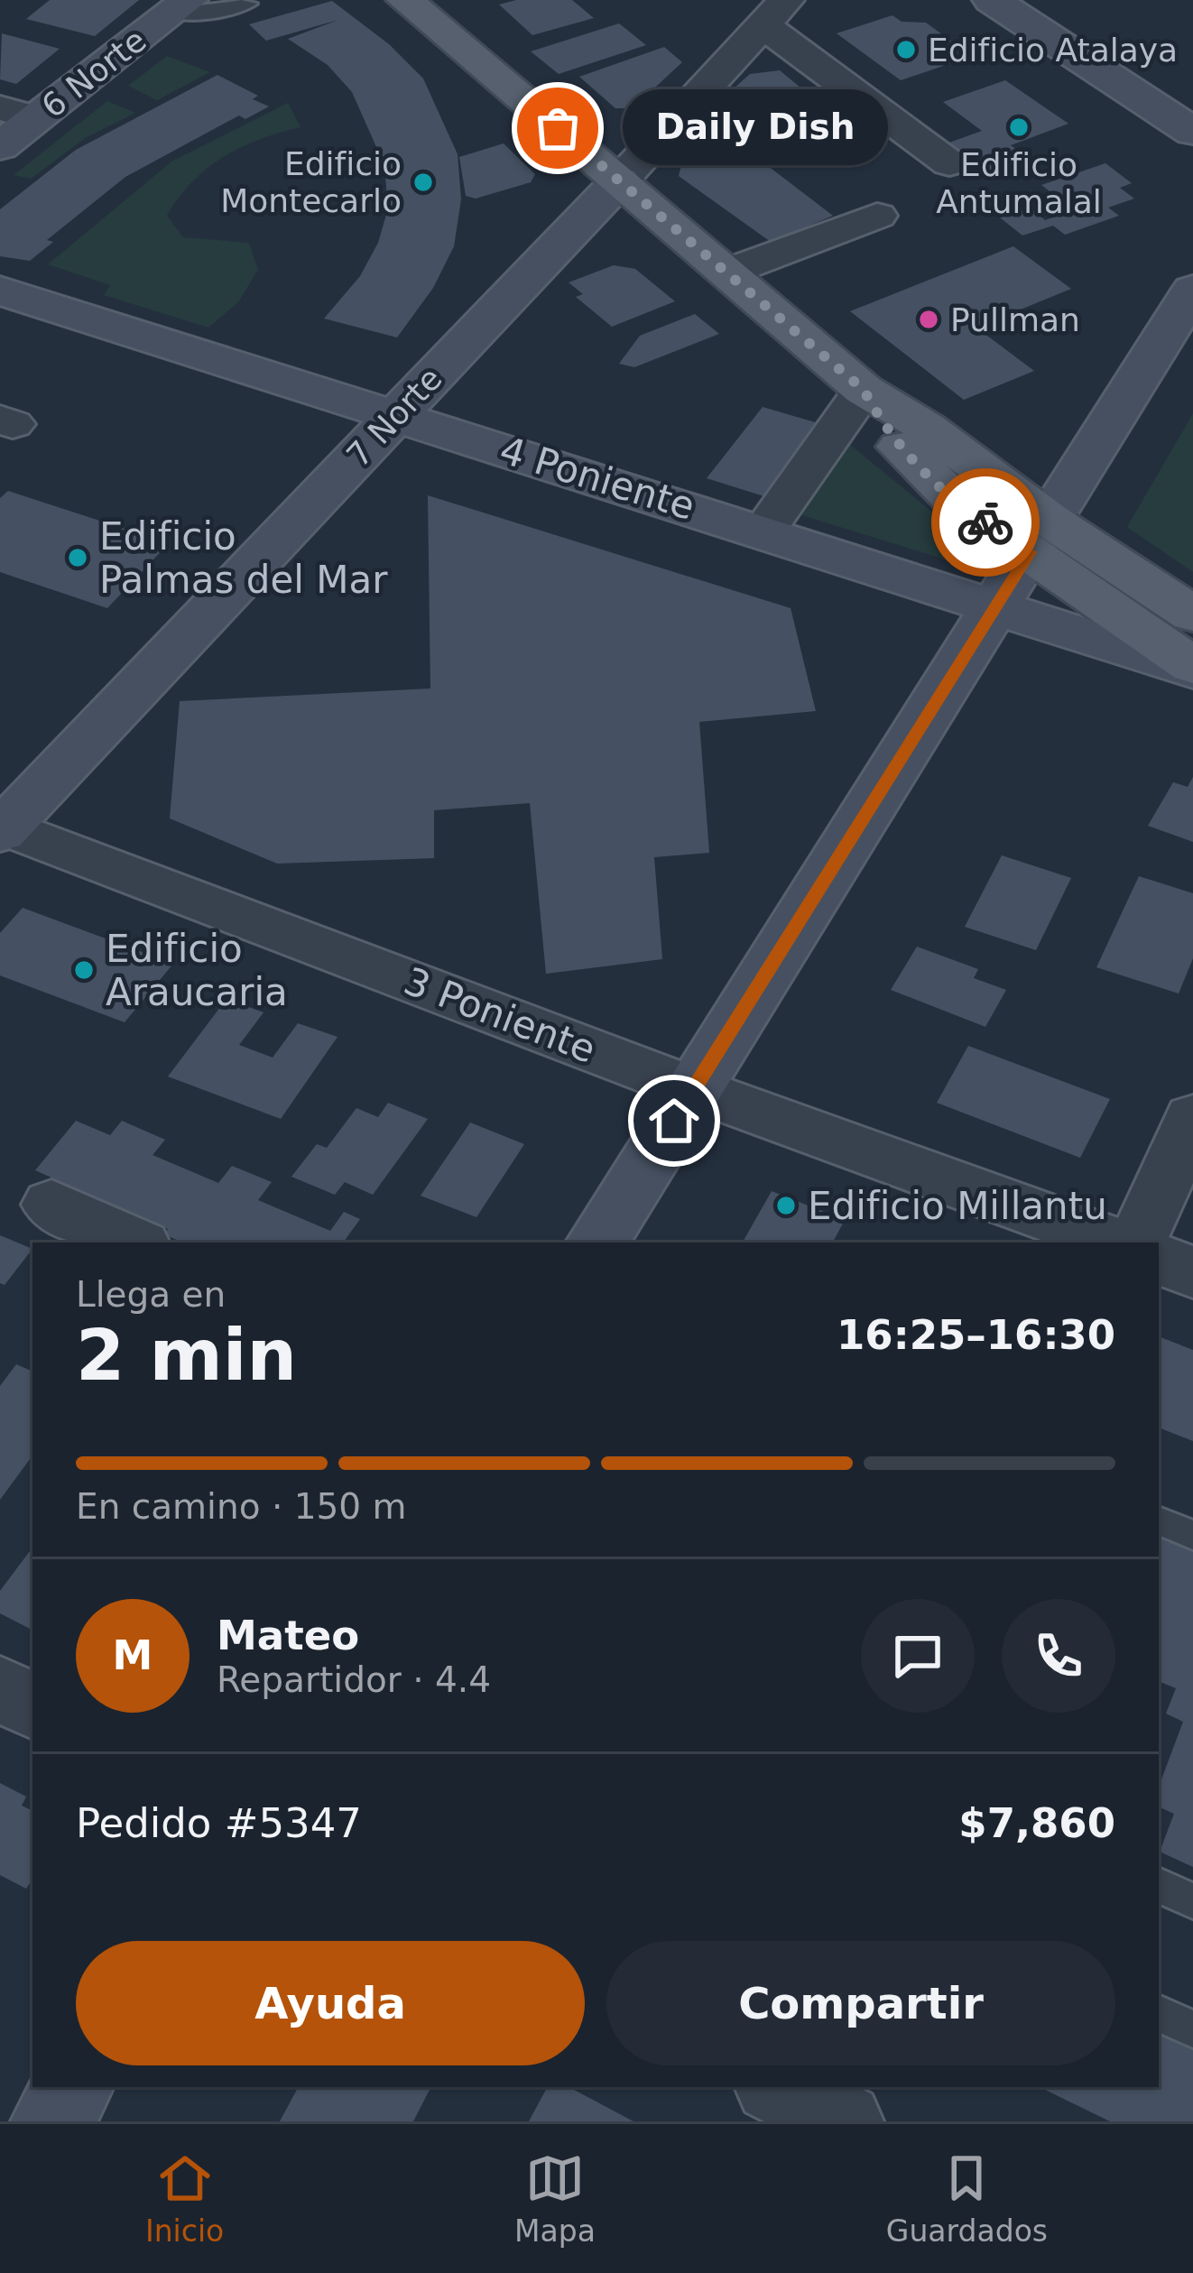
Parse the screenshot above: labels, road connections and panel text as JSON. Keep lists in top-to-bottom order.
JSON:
{
  "streets": {
    "street": [
      "6 Norte",
      "7 Norte",
      "4 Poniente",
      "3 Poniente"
    ]
  },
  "crossings": [
    ["7 Norte", "4 Poniente"],
    ["7 Norte", "3 Poniente"]
  ],
  "places": [
    "Edificio Atalaya",
    "Edificio Antumalal",
    "Daily Dish",
    "Edificio Montecarlo",
    "Pullman",
    "Edificio Palmas del Mar",
    "Edificio Araucaria",
    "Edificio Millantu"
  ],
  "page": {
    "bubble": "Daily Dish",
    "heading": ["2 min", "Llega en", "16:25–16:30"],
    "panel": [
      "Mateo",
      "Repartidor · 4.4",
      "Pedido #5347",
      "$7,860"
    ],
    "bar": "En camino · 150 m",
    "round": "M",
    "buttons": ["Ayuda", "Compartir"],
    "tabs": ["Inicio", "Mapa", "Guardados"]
  }
}
